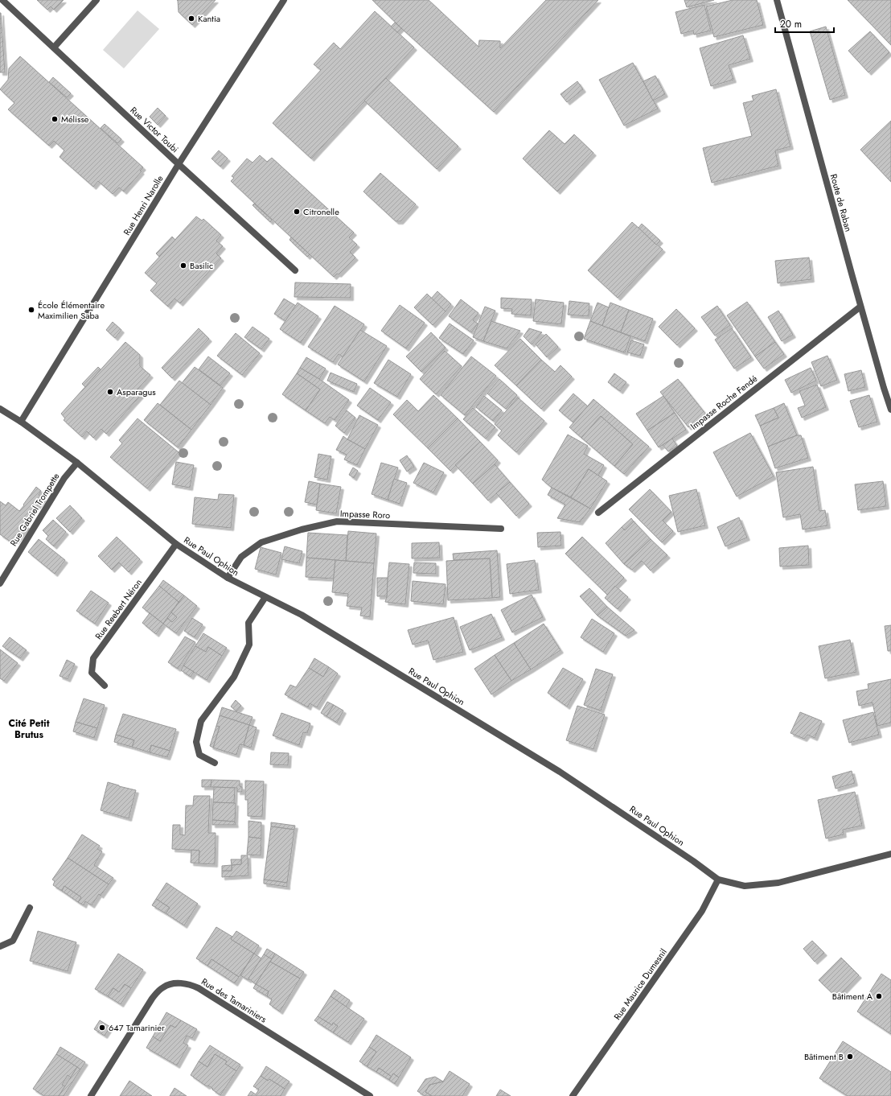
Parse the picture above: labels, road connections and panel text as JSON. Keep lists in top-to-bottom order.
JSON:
{
  "streets": {
    "street": [
      "Rue Victor Toubi",
      "Route de Raban",
      "Rue Henri Narolle",
      "Impasse Roche Fendé",
      "Rue Gabriel Trompette",
      "Impasse Roro",
      "Rue Paul Ophion",
      "Rue Reebert Néron",
      "Rue Maurice Dumesnil",
      "Rue des Tamariniers"
    ]
  },
  "crossings": [
    ["Rue Victor Toubi", "Rue Henri Narolle"],
    ["Route de Raban", "Impasse Roche Fendé"],
    ["Rue Henri Narolle", "Rue Paul Ophion"],
    ["Rue Gabriel Trompette", "Rue Paul Ophion"],
    ["Impasse Roro", "Rue Paul Ophion"],
    ["Rue Paul Ophion", "Rue Reebert Néron"],
    ["Rue Paul Ophion", "Rue Maurice Dumesnil"]
  ],
  "districts": ["Cité Petit Brutus"],
  "places": [
    "Kantia",
    "Mélisse",
    "Citronelle",
    "Basilic",
    "École Élémentaire Maximilien Saba",
    "Asparagus",
    "Bâtiment A",
    "647 Tamarinier",
    "Bâtiment B"
  ],
  "scale_bar": "20 m"
}
